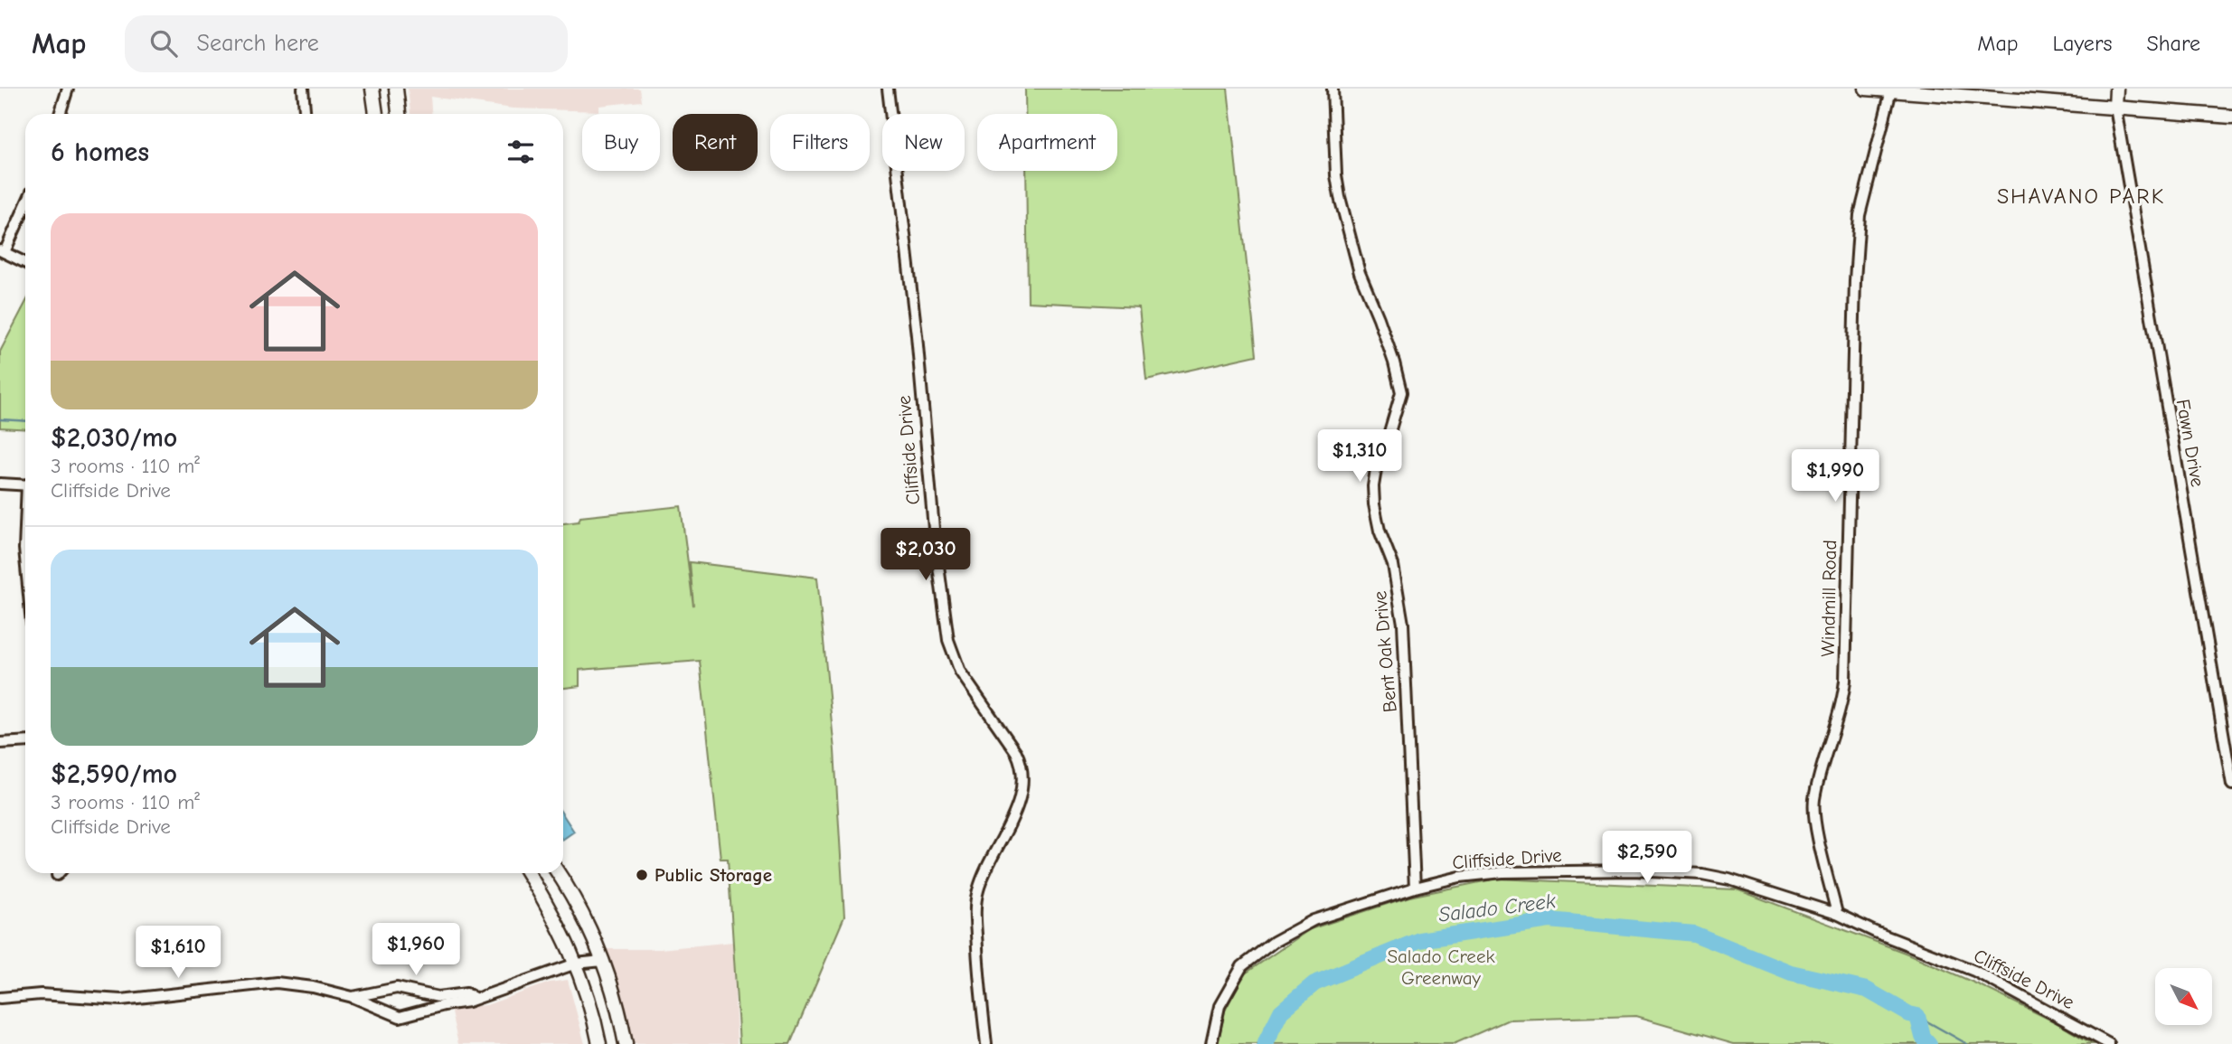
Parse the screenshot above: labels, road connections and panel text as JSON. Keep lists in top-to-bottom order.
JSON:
{
  "streets": {
    "street": [
      "Fawn Drive",
      "Cliffside Drive",
      "Windmill Road",
      "Bent Oak Drive"
    ]
  },
  "crossings": [
    ["Cliffside Drive", "Windmill Road"],
    ["Cliffside Drive", "Bent Oak Drive"]
  ],
  "districts": ["SHAVANO PARK"],
  "water": ["Salado Creek"],
  "parks": ["Salado Creek Greenway"],
  "places": ["Public Storage"],
  "north": "bottom right",
  "page": {
    "header": "Map",
    "search": "Search here",
    "nav": ["Map", "Layers", "Share"],
    "chip": [
      "Buy",
      "Rent",
      "Filters",
      "New",
      "Apartment"
    ],
    "heading": "6 homes",
    "list": [
      {
        "name": "$2,030/mo",
        "note": "3 rooms · 110 m² · Cliffside Drive"
      },
      {
        "name": "$2,590/mo",
        "note": "3 rooms · 110 m² · Cliffside Drive"
      }
    ],
    "price": [
      "$1,310",
      "$1,990",
      "$2,030",
      "$2,590",
      "$1,960",
      "$1,610"
    ]
  }
}
